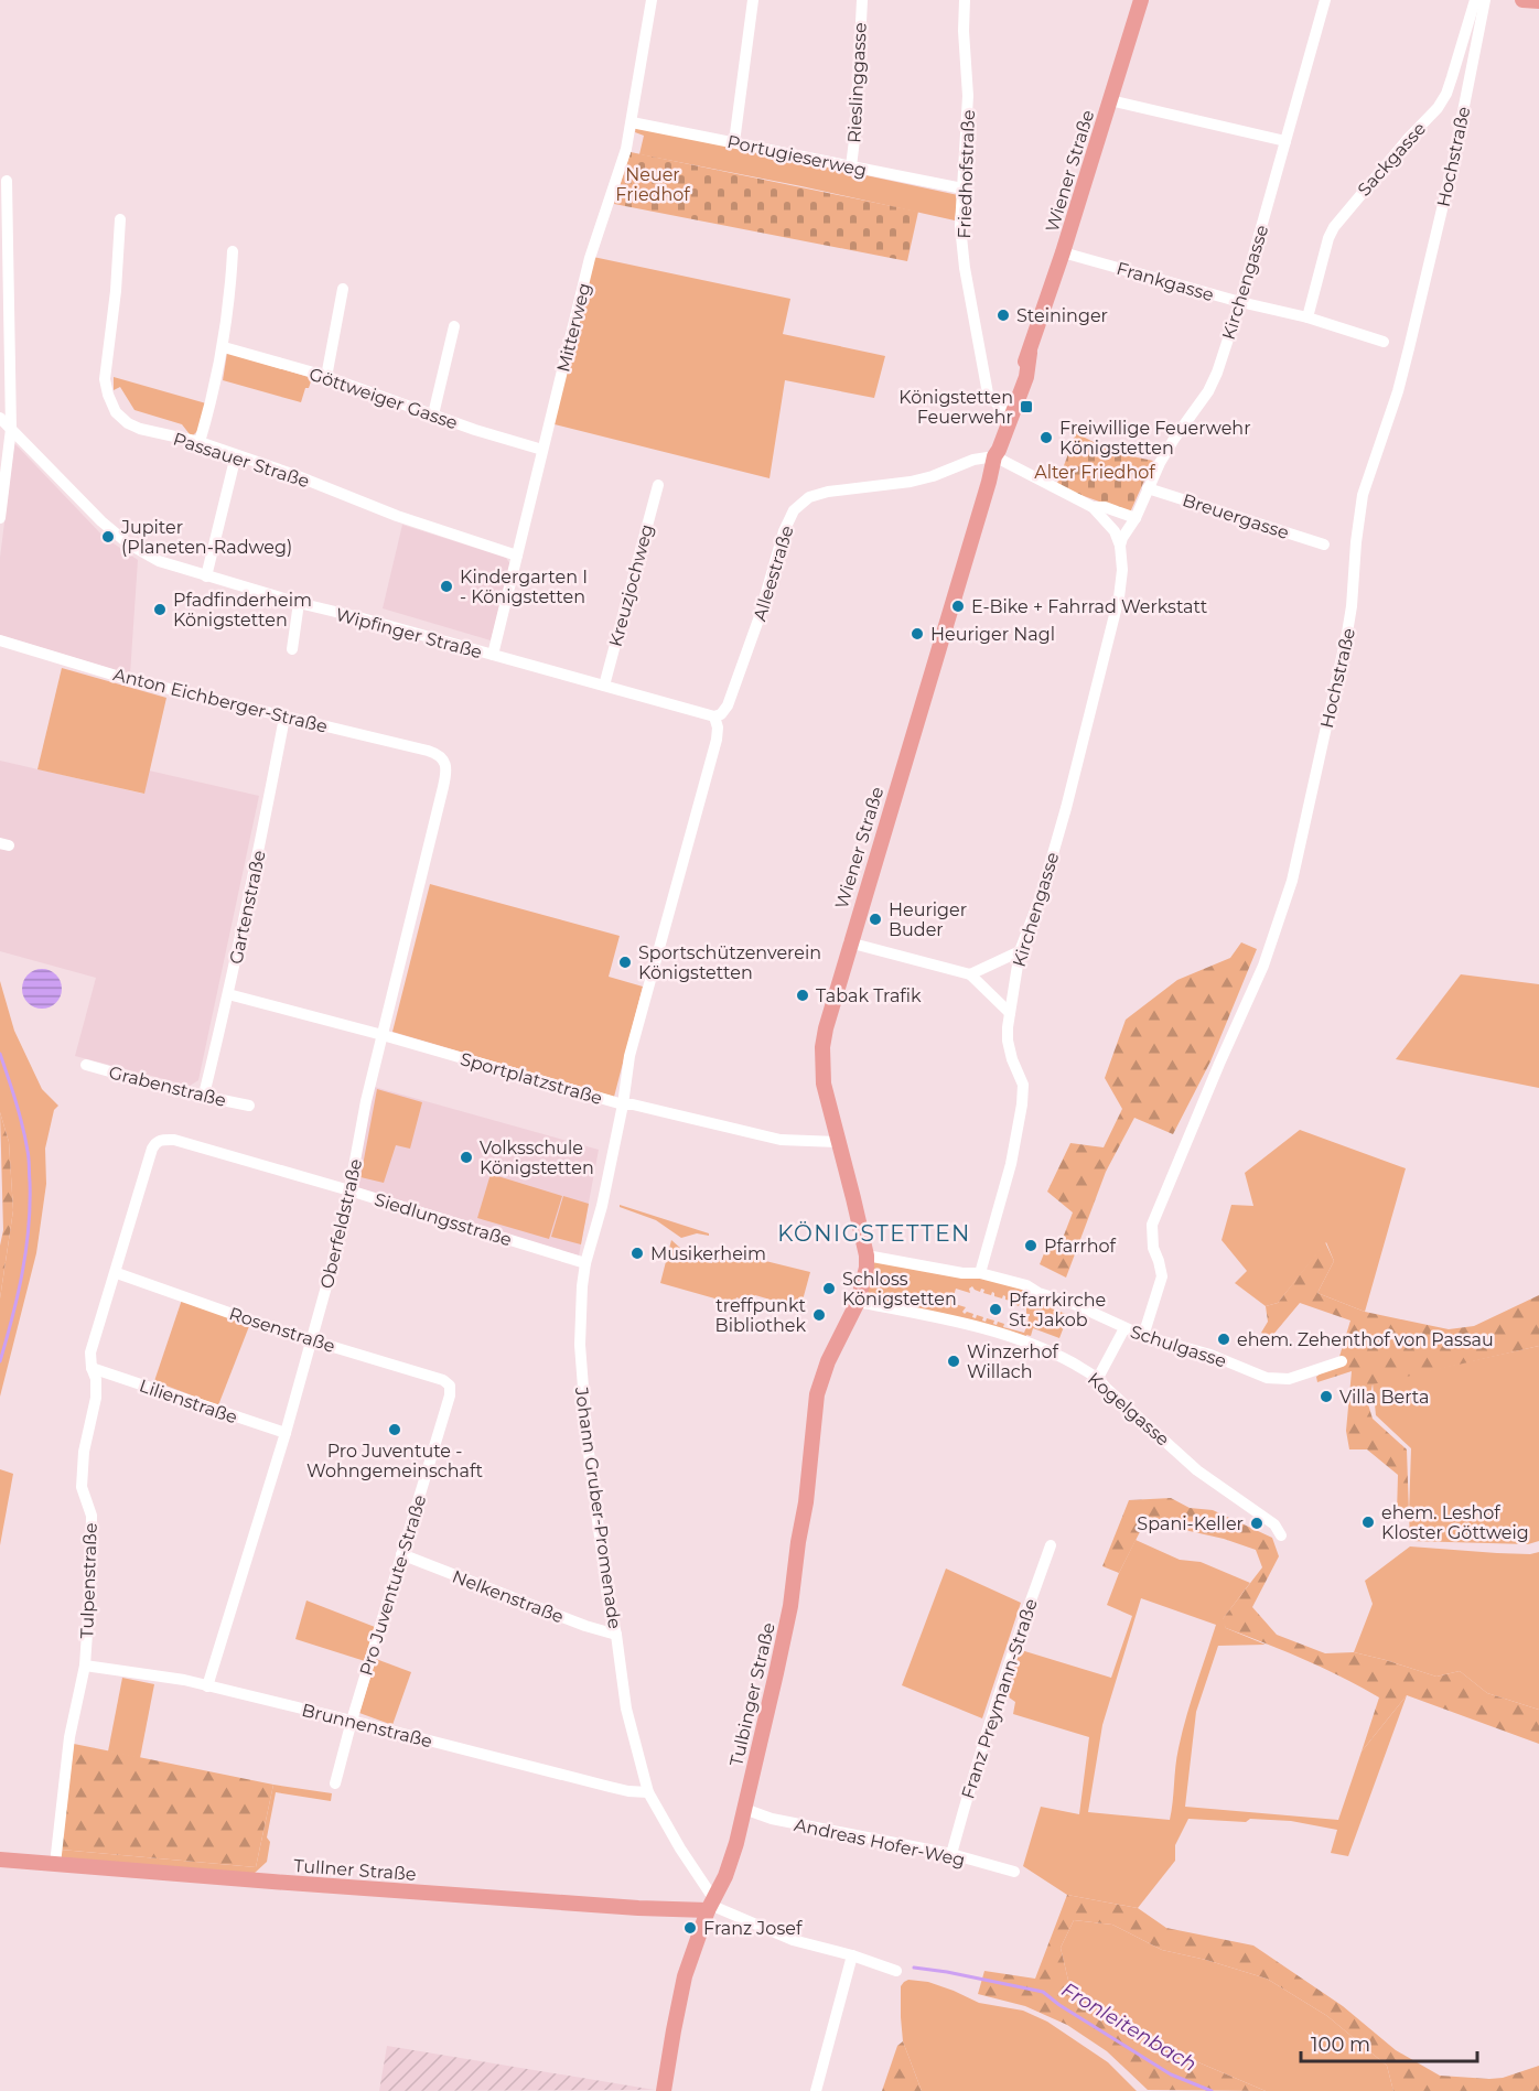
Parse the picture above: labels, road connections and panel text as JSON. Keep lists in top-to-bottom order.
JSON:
{
  "streets": {
    "main road": ["Wiener Straße", "Tulbinger Straße", "Tullner Straße"],
    "street": [
      "Rieslinggasse",
      "Portugieserweg",
      "Hochstraße",
      "Sackgasse",
      "Friedhofstraße",
      "Frankgasse",
      "Kirchengasse",
      "Mitterweg",
      "Göttweiger Gasse",
      "Passauer Straße",
      "Breuergasse",
      "Alleestraße",
      "Kreuzjochweg",
      "Wipfinger Straße",
      "Anton Eichberger-Straße",
      "Gartenstraße",
      "Sportplatzstraße",
      "Grabenstraße",
      "Siedlungsstraße",
      "Oberfeldstraße",
      "Rosenstraße",
      "Schulgasse",
      "Lilienstraße",
      "Kogelgasse",
      "Johann Gruber-Promenade",
      "Tulpenstraße",
      "Pro Juventute-Straße",
      "Nelkenstraße",
      "Franz Preymann-Straße",
      "Brunnenstraße",
      "Andreas Hofer-Weg"
    ]
  },
  "crossings": [
    ["Rieslinggasse", "Portugieserweg"],
    ["Portugieserweg", "Friedhofstraße"],
    ["Portugieserweg", "Mitterweg"],
    ["Hochstraße", "Schulgasse"],
    ["Sackgasse", "Frankgasse"],
    ["Wiener Straße", "Friedhofstraße"],
    ["Wiener Straße", "Frankgasse"],
    ["Wiener Straße", "Alleestraße"],
    ["Wiener Straße", "Sportplatzstraße"],
    ["Wiener Straße", "Schulgasse"],
    ["Wiener Straße", "Tulbinger Straße"],
    ["Frankgasse", "Kirchengasse"],
    ["Kirchengasse", "Breuergasse"],
    ["Kirchengasse", "Schulgasse"],
    ["Mitterweg", "Göttweiger Gasse"],
    ["Mitterweg", "Passauer Straße"],
    ["Mitterweg", "Wipfinger Straße"],
    ["Alleestraße", "Wipfinger Straße"],
    ["Alleestraße", "Johann Gruber-Promenade"],
    ["Kreuzjochweg", "Wipfinger Straße"],
    ["Wipfinger Straße", "Johann Gruber-Promenade"],
    ["Anton Eichberger-Straße", "Gartenstraße"],
    ["Anton Eichberger-Straße", "Oberfeldstraße"],
    ["Gartenstraße", "Sportplatzstraße"],
    ["Gartenstraße", "Grabenstraße"],
    ["Sportplatzstraße", "Oberfeldstraße"],
    ["Sportplatzstraße", "Johann Gruber-Promenade"],
    ["Siedlungsstraße", "Oberfeldstraße"],
    ["Siedlungsstraße", "Johann Gruber-Promenade"],
    ["Siedlungsstraße", "Tulpenstraße"],
    ["Oberfeldstraße", "Rosenstraße"],
    ["Oberfeldstraße", "Lilienstraße"],
    ["Oberfeldstraße", "Brunnenstraße"],
    ["Rosenstraße", "Tulpenstraße"],
    ["Rosenstraße", "Pro Juventute-Straße"],
    ["Schulgasse", "Tulbinger Straße"],
    ["Lilienstraße", "Tulpenstraße"],
    ["Kogelgasse", "Tulbinger Straße"],
    ["Johann Gruber-Promenade", "Nelkenstraße"],
    ["Johann Gruber-Promenade", "Tulbinger Straße"],
    ["Johann Gruber-Promenade", "Brunnenstraße"],
    ["Johann Gruber-Promenade", "Tullner Straße"],
    ["Tulpenstraße", "Brunnenstraße"],
    ["Tulpenstraße", "Tullner Straße"],
    ["Pro Juventute-Straße", "Nelkenstraße"],
    ["Pro Juventute-Straße", "Brunnenstraße"],
    ["Tulbinger Straße", "Andreas Hofer-Weg"],
    ["Tulbinger Straße", "Tullner Straße"],
    ["Franz Preymann-Straße", "Andreas Hofer-Weg"]
  ],
  "districts": ["KÖNIGSTETTEN"],
  "water": ["Fronleitenbach"],
  "parks": ["Neuer Friedhof", "Alter Friedhof"],
  "places": {
    "other": [
      "Steininger",
      "Freiwillige Feuerwehr Königstetten",
      "Jupiter (Planeten-Radweg)",
      "Kindergarten I - Königstetten",
      "E-Bike + Fahrrad Werkstatt",
      "Pfadfinderheim Königstetten",
      "Heuriger Nagl",
      "Heuriger Buder",
      "Sportschützenverein Königstetten",
      "Tabak Trafik",
      "Volksschule Königstetten",
      "Pfarrhof",
      "Musikerheim",
      "Schloss Königstetten",
      "Pfarrkirche St. Jakob",
      "treffpunkt Bibliothek",
      "ehem. Zehenthof von Passau",
      "Winzerhof Willach",
      "Villa Berta",
      "Pro Juventute - Wohngemeinschaft",
      "ehem. Leshof Kloster Göttweig",
      "Spani-Keller",
      "Franz Josef"
    ],
    "transit": ["Königstetten Feuerwehr"]
  },
  "scale_bar": "100 m"
}
